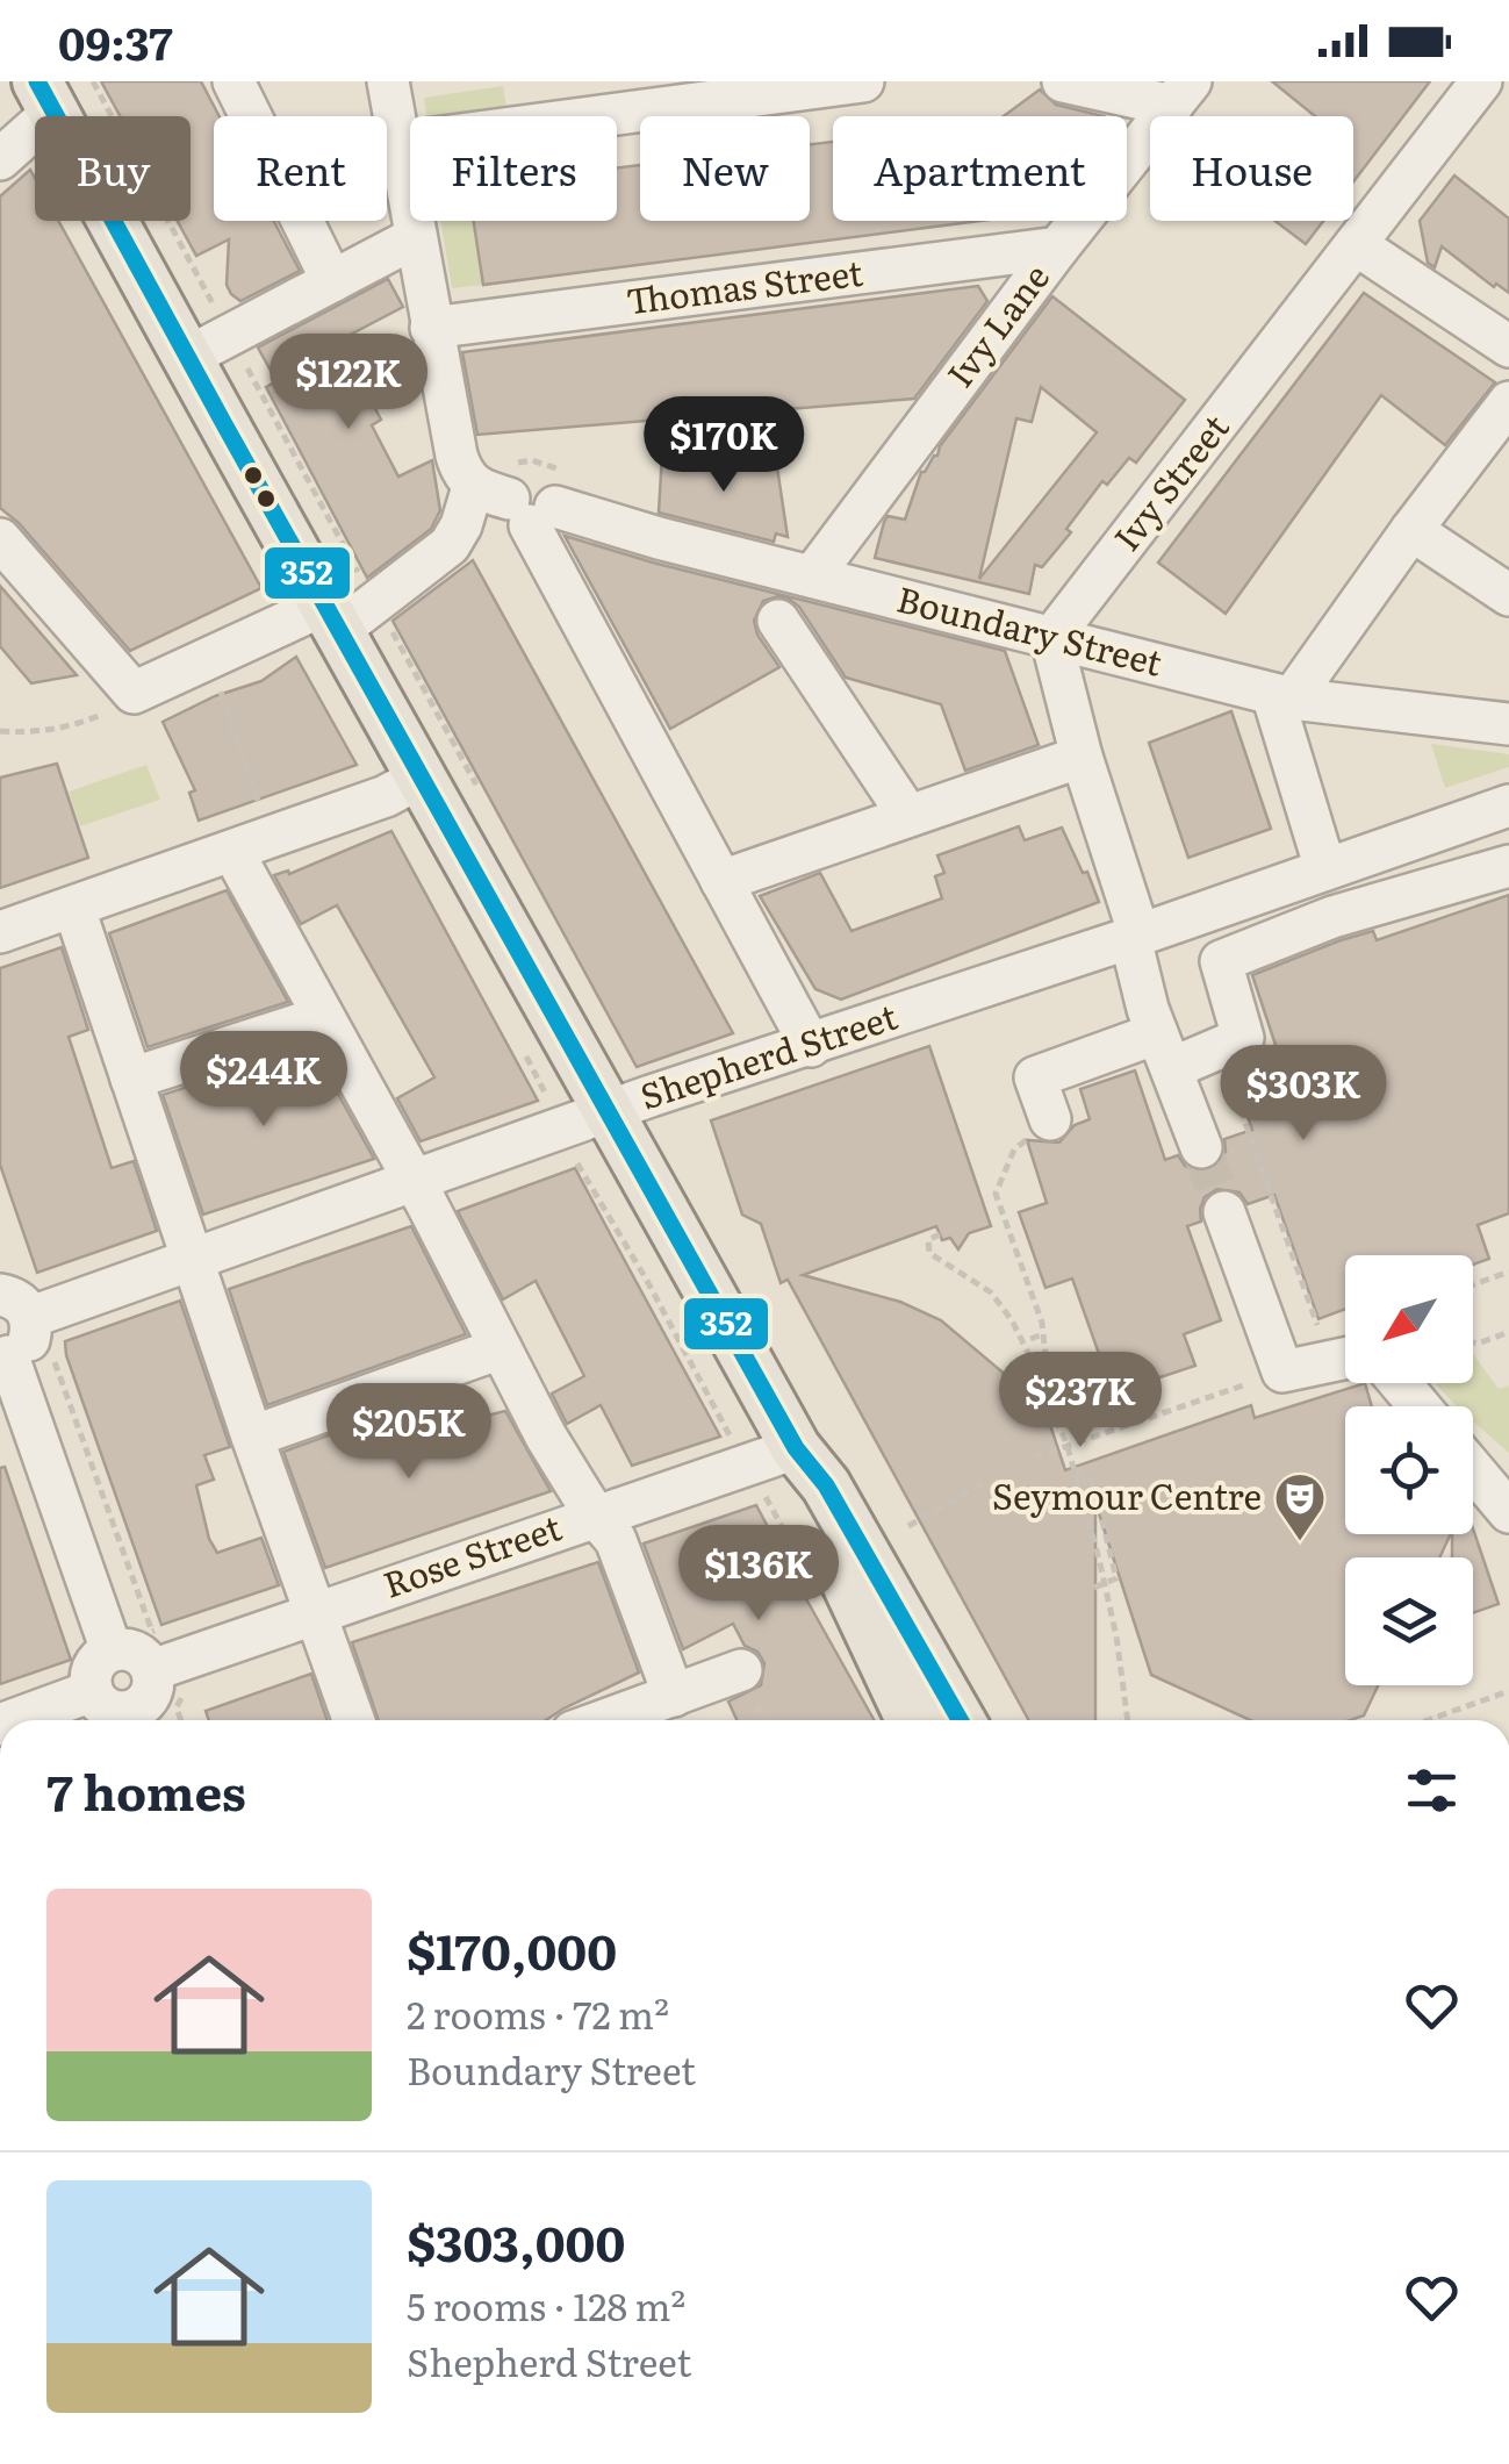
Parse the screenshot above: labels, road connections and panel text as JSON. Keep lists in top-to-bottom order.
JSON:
{
  "streets": {
    "street": [
      "Thomas Street",
      "Ivy Lane",
      "Ivy Street",
      "Boundary Street",
      "Shepherd Street",
      "Rose Street"
    ]
  },
  "crossings": [
    ["Thomas Street", "Ivy Lane"],
    ["Ivy Lane", "Boundary Street"],
    ["Ivy Street", "Boundary Street"]
  ],
  "places": {
    "theatre": ["Seymour Centre"]
  },
  "lines": ["transit line 352"],
  "north": "bottom left",
  "page": {
    "status": "09:37",
    "chip": [
      "Buy",
      "Rent",
      "Filters",
      "New",
      "Apartment",
      "House"
    ],
    "price": [
      "$122K",
      "$170K",
      "$244K",
      "$303K",
      "$237K",
      "$205K",
      "$136K"
    ],
    "heading": "7 homes",
    "list": [
      {
        "name": "$170,000",
        "note": "2 rooms · 72 m² · Boundary Street"
      },
      {
        "name": "$303,000",
        "note": "5 rooms · 128 m² · Shepherd Street"
      }
    ]
  }
}
